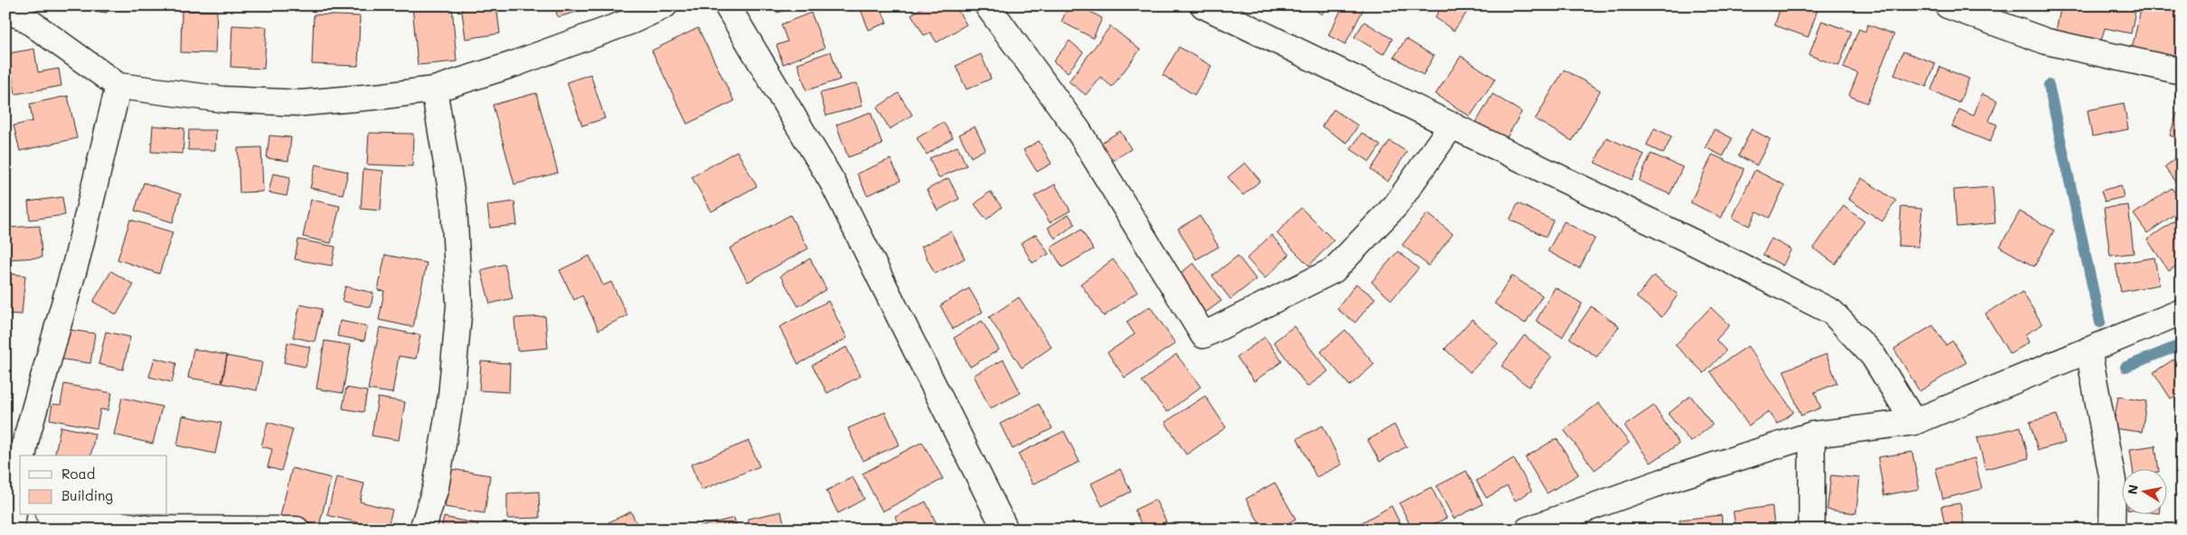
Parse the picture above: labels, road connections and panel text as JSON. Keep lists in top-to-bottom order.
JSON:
{
  "legend": ["Road", "Building"],
  "north": "left"
}
